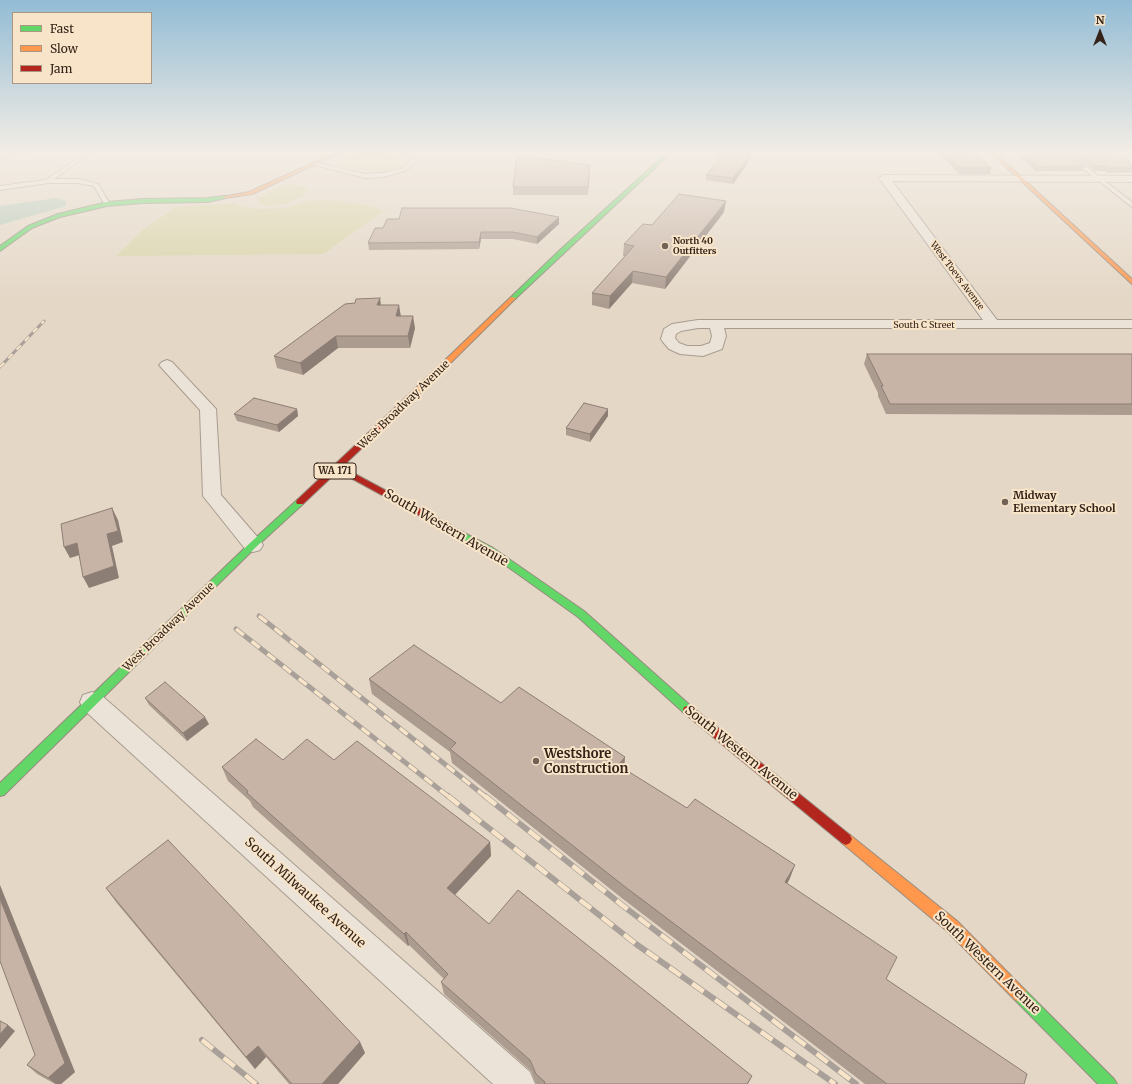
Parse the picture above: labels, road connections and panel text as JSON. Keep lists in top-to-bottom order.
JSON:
{
  "streets": {
    "street": [
      "West Toevs Avenue",
      "South C Street",
      "West Broadway Avenue",
      "WA 171",
      "South Western Avenue",
      "South Milwaukee Avenue"
    ]
  },
  "crossings": [
    ["West Toevs Avenue", "South C Street"],
    ["West Broadway Avenue", "South Western Avenue"],
    ["West Broadway Avenue", "South Milwaukee Avenue"]
  ],
  "places": ["North 40 Outfitters", "Midway Elementary School", "Westshore Construction"],
  "legend": ["Fast", "Slow", "Jam"],
  "north": "top"
}
